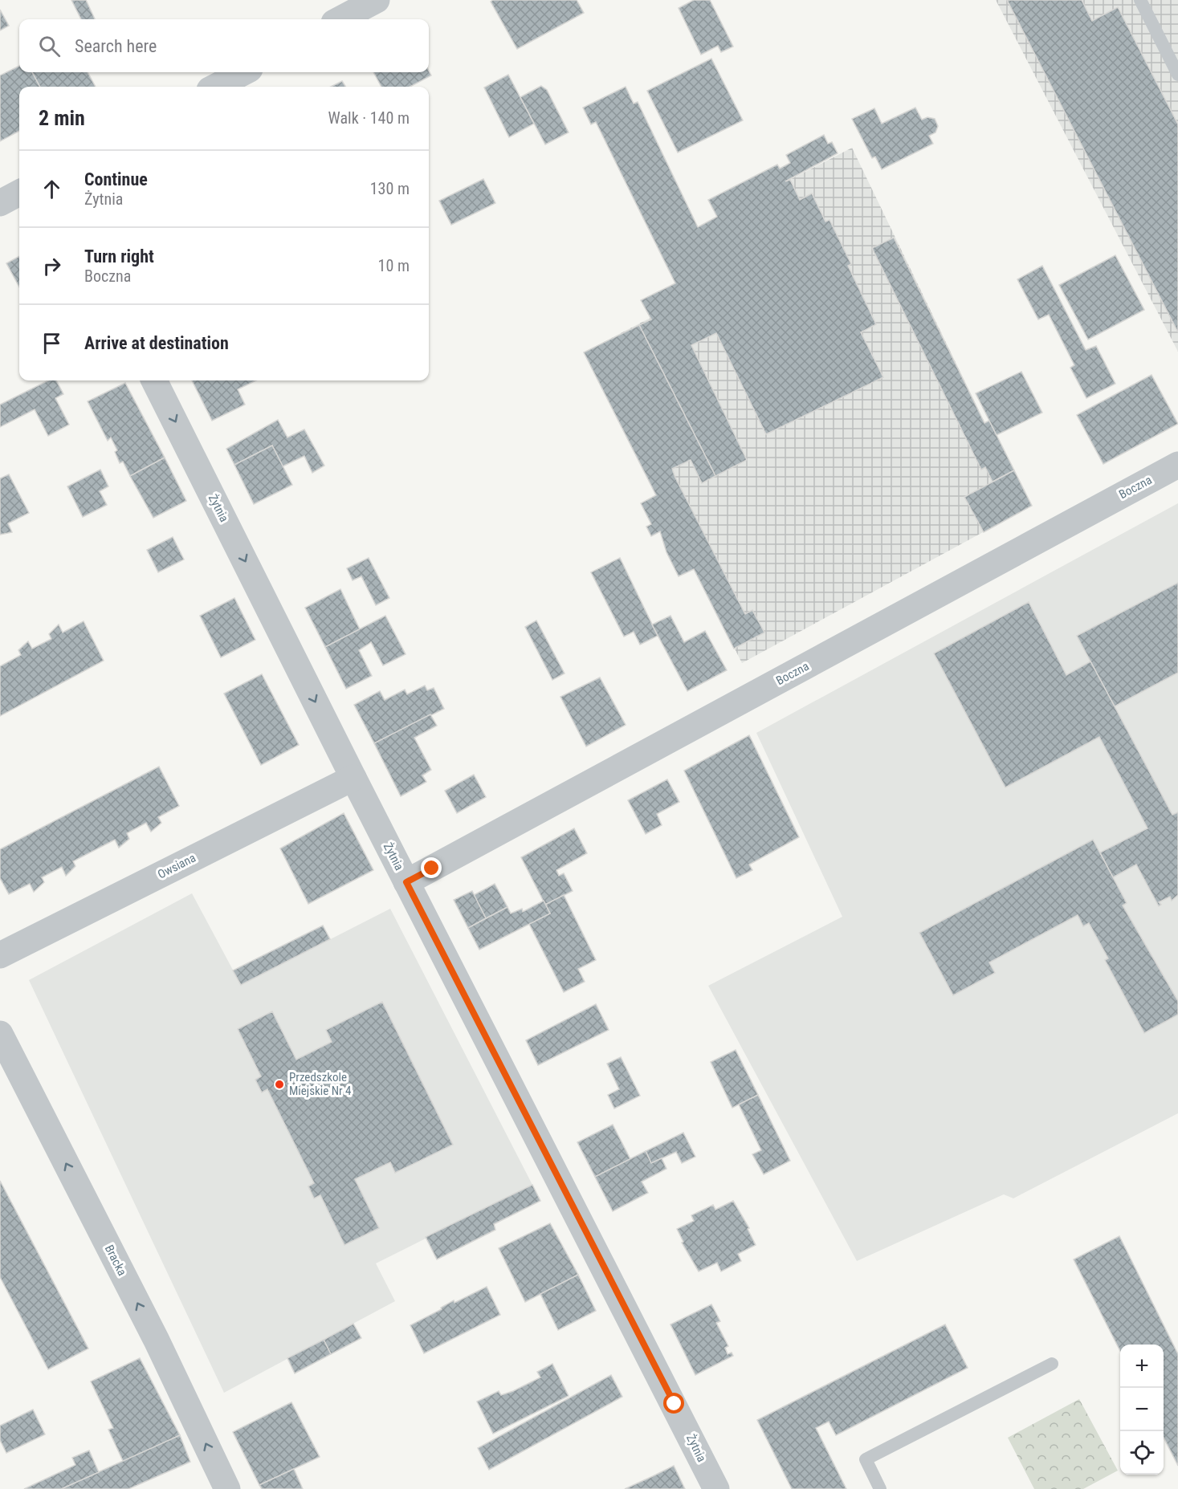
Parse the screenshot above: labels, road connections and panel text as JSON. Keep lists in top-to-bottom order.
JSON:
{
  "streets": {
    "street": [
      "Boczna",
      "Żytnia",
      "Owsiana",
      "Bracka"
    ]
  },
  "crossings": [
    ["Boczna", "Żytnia"],
    ["Żytnia", "Owsiana"]
  ],
  "one_way": ["Żytnia", "Bracka"],
  "places": ["Przedszkole Miejskie Nr 4"],
  "page": {
    "search": "Search here",
    "heading": ["2 min", "Walk · 140 m"],
    "list": [
      ["Continue", "Żytnia", "130 m"],
      ["Turn right", "Boczna", "10 m"],
      "Arrive at destination"
    ],
    "map_buttons": ["+", "−"]
  }
}
